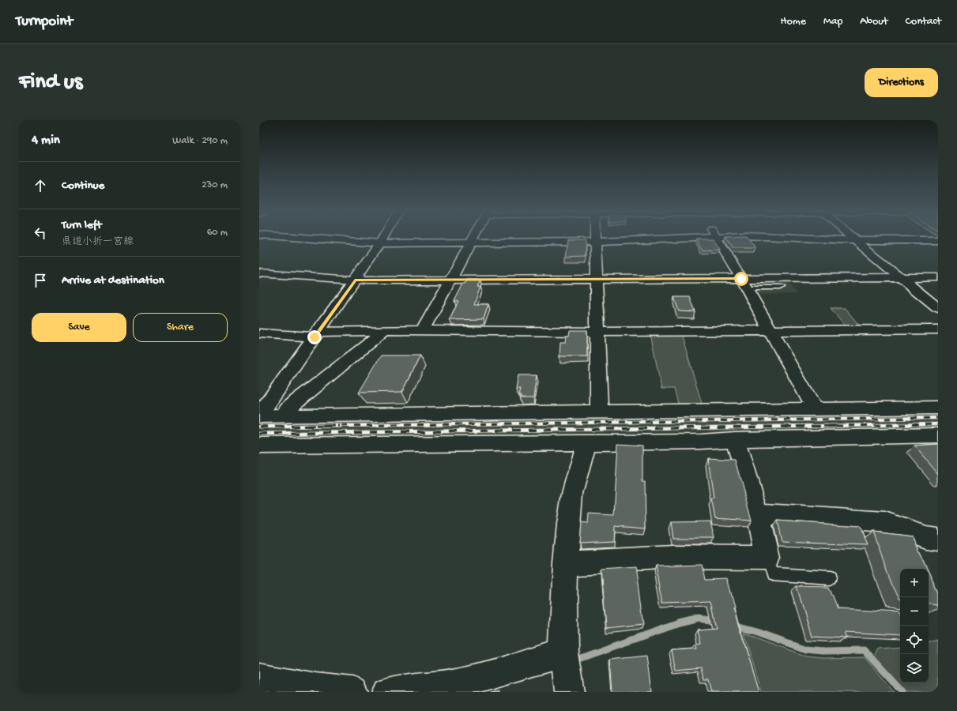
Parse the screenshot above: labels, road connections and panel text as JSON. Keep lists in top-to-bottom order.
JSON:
{
  "page": {
    "header": "Turnpoint",
    "nav": [
      "Home",
      "Map",
      "About",
      "Contact"
    ],
    "buttons": [
      "Directions",
      ["Save", "Share"]
    ],
    "title": "Find us",
    "heading": ["4 min", "Walk · 290 m"],
    "list": [
      ["Continue", "230 m"],
      ["Turn left", "県道小折一宮線", "60 m"],
      "Arrive at destination"
    ],
    "map_buttons": ["+", "−"]
  }
}
